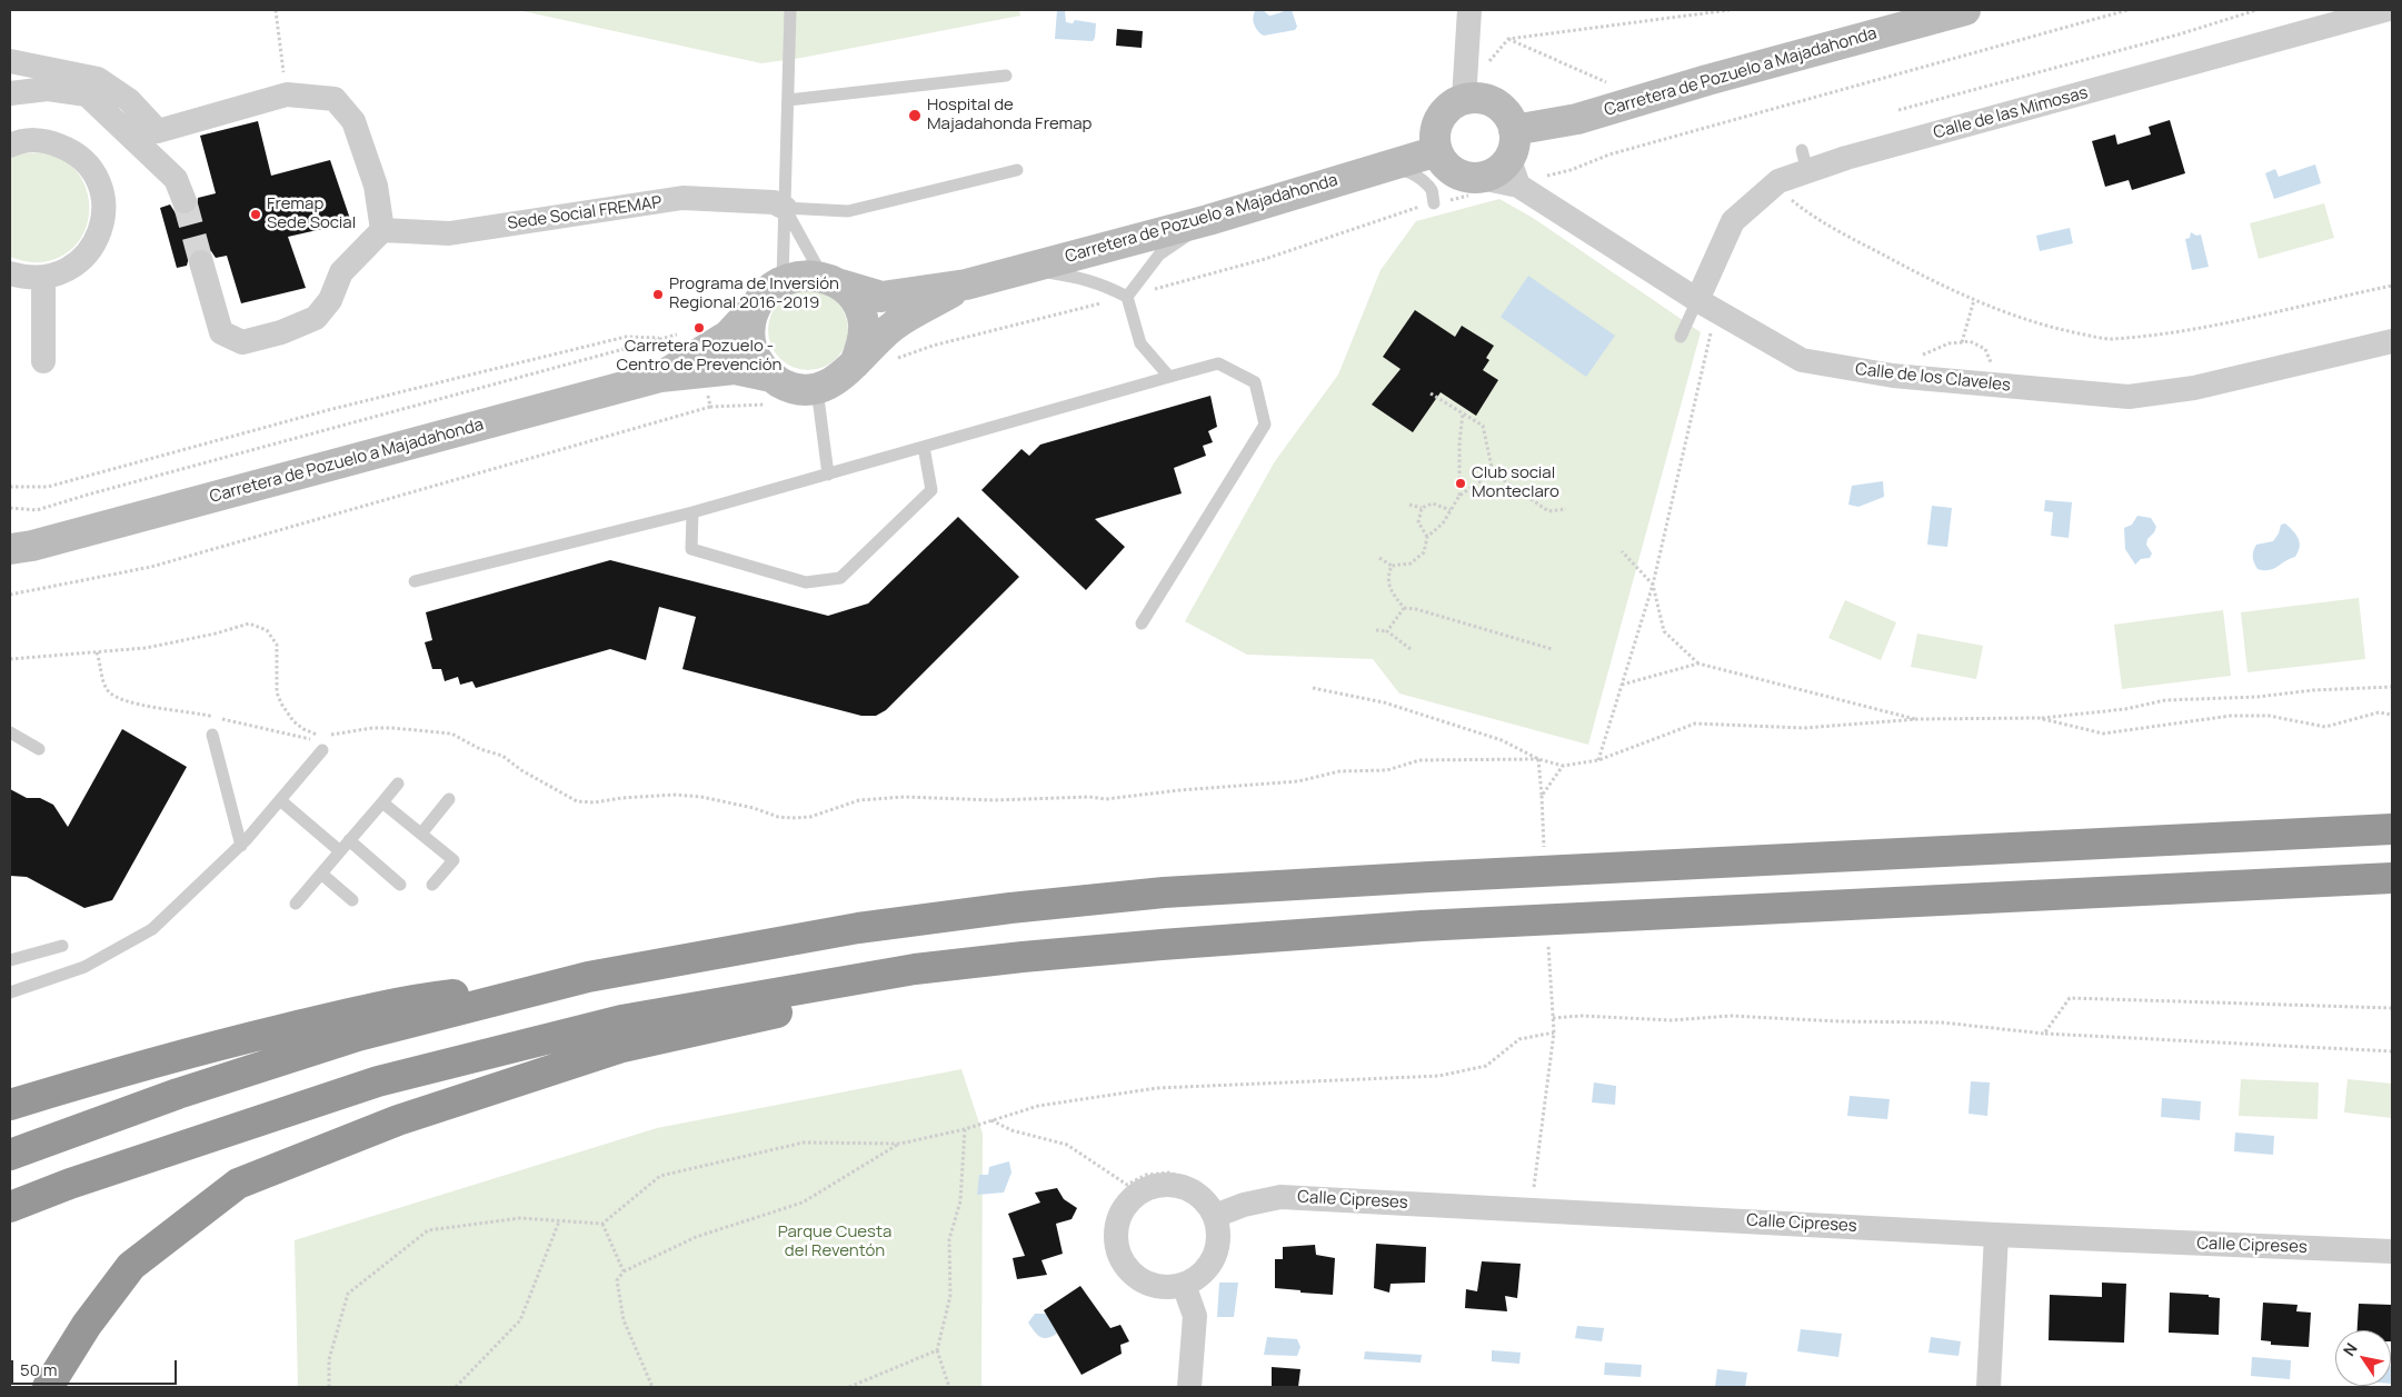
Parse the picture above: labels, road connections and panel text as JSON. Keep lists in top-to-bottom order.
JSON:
{
  "streets": {
    "street": [
      "Carretera de Pozuelo a Majadahonda",
      "Calle de las Mimosas",
      "Sede Social FREMAP",
      "Calle de los Claveles",
      "Calle Cipreses"
    ]
  },
  "crossings": [
    ["Carretera de Pozuelo a Majadahonda", "Calle de los Claveles"],
    ["Calle de las Mimosas", "Calle de los Claveles"]
  ],
  "parks": ["Parque Cuesta del Reventón"],
  "places": [
    "Hospital de Majadahonda Fremap",
    "Fremap Sede Social",
    "Programa de Inversión Regional 2016-2019",
    "Carretera Pozuelo - Centro de Prevención",
    "Club social Monteclaro"
  ],
  "scale_bar": "50 m",
  "north": "top left"
}
